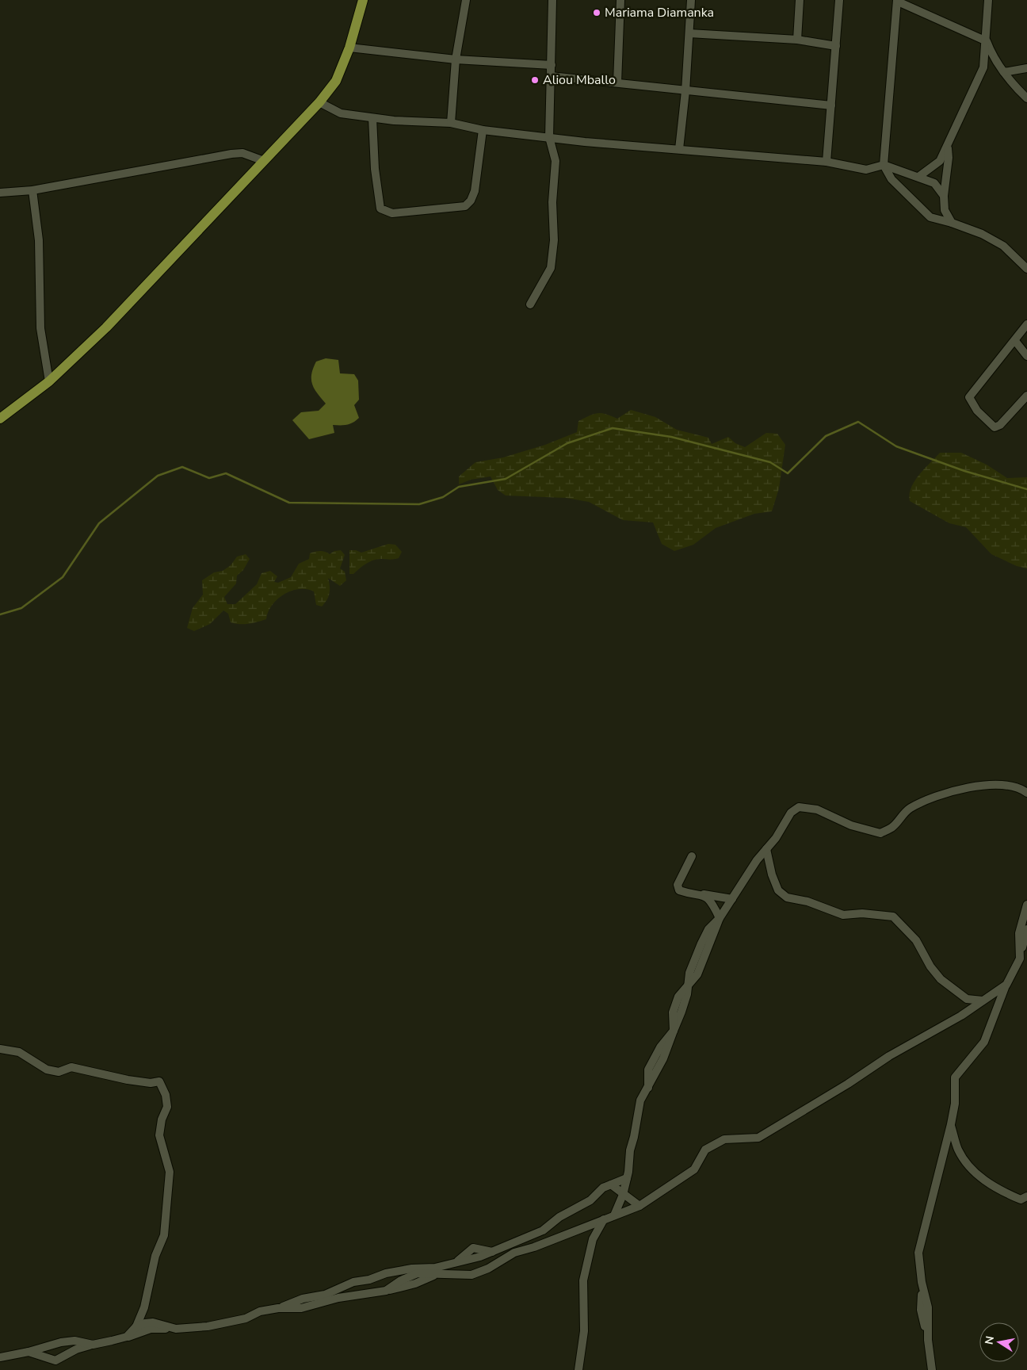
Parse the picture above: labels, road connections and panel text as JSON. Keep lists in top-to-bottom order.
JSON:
{
  "places": ["Mariama Diamanka", "Aliou Mballo"],
  "north": "left"
}
